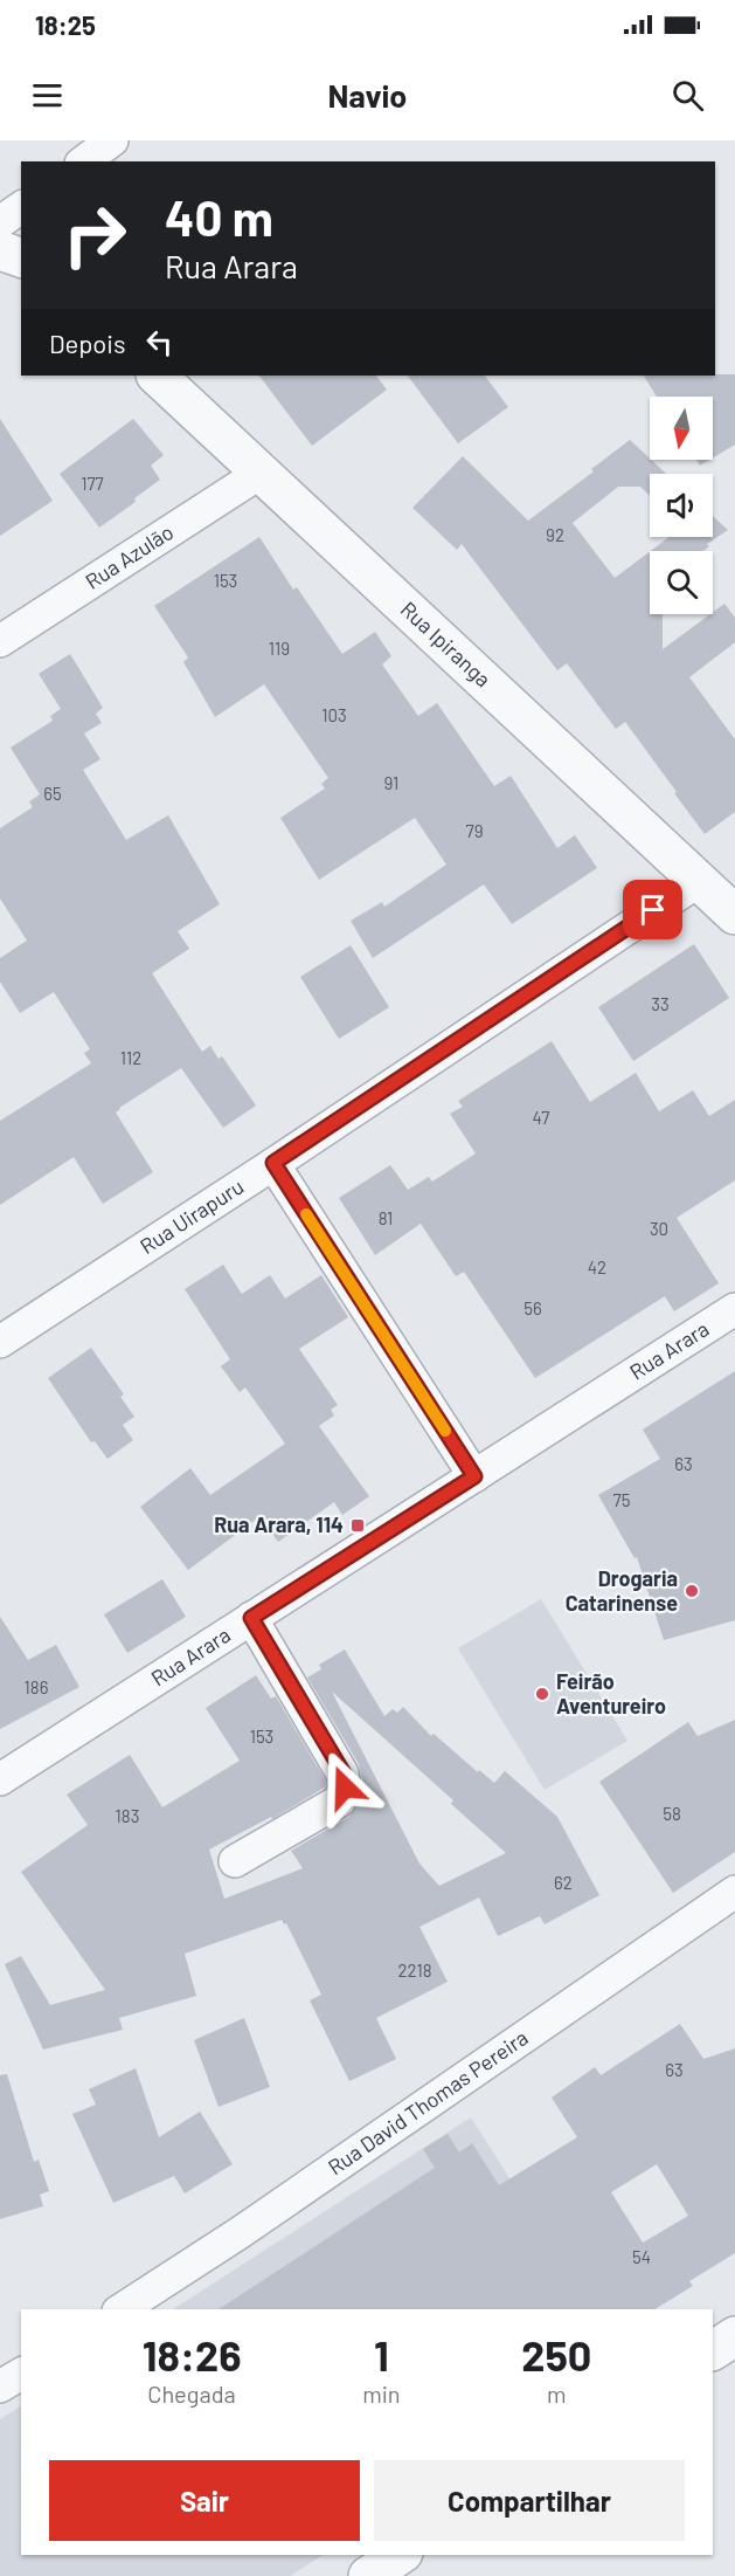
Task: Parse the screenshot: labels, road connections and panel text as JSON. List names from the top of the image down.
{
  "streets": {
    "street": [
      "Rua Azulão",
      "Rua Ipiranga",
      "Rua Uirapuru",
      "Rua Arara",
      "Rua David Thomas Pereira"
    ]
  },
  "crossings": [
    ["Rua Azulão", "Rua Ipiranga"],
    ["Rua Ipiranga", "Rua Uirapuru"]
  ],
  "places": {
    "transit": ["Rua Arara, 114"],
    "other": ["Drogaria Catarinense", "Feirão Aventureiro"]
  },
  "house_numbers": [
    "177",
    "92",
    "153",
    "119",
    "103",
    "91",
    "65",
    "79",
    "33",
    "112",
    "47",
    "81",
    "30",
    "42",
    "56",
    "63",
    "75",
    "186",
    "153",
    "58",
    "183",
    "62",
    "2218",
    "63",
    "54"
  ],
  "north": "bottom",
  "page": {
    "status": "18:25",
    "header": "Navio",
    "turn": ["40 m", "Rua Arara"],
    "then": "Depois",
    "eta": [
      "18:26",
      "Chegada",
      "1",
      "min",
      "250",
      "m"
    ],
    "buttons": ["Sair", "Compartilhar"]
  }
}
